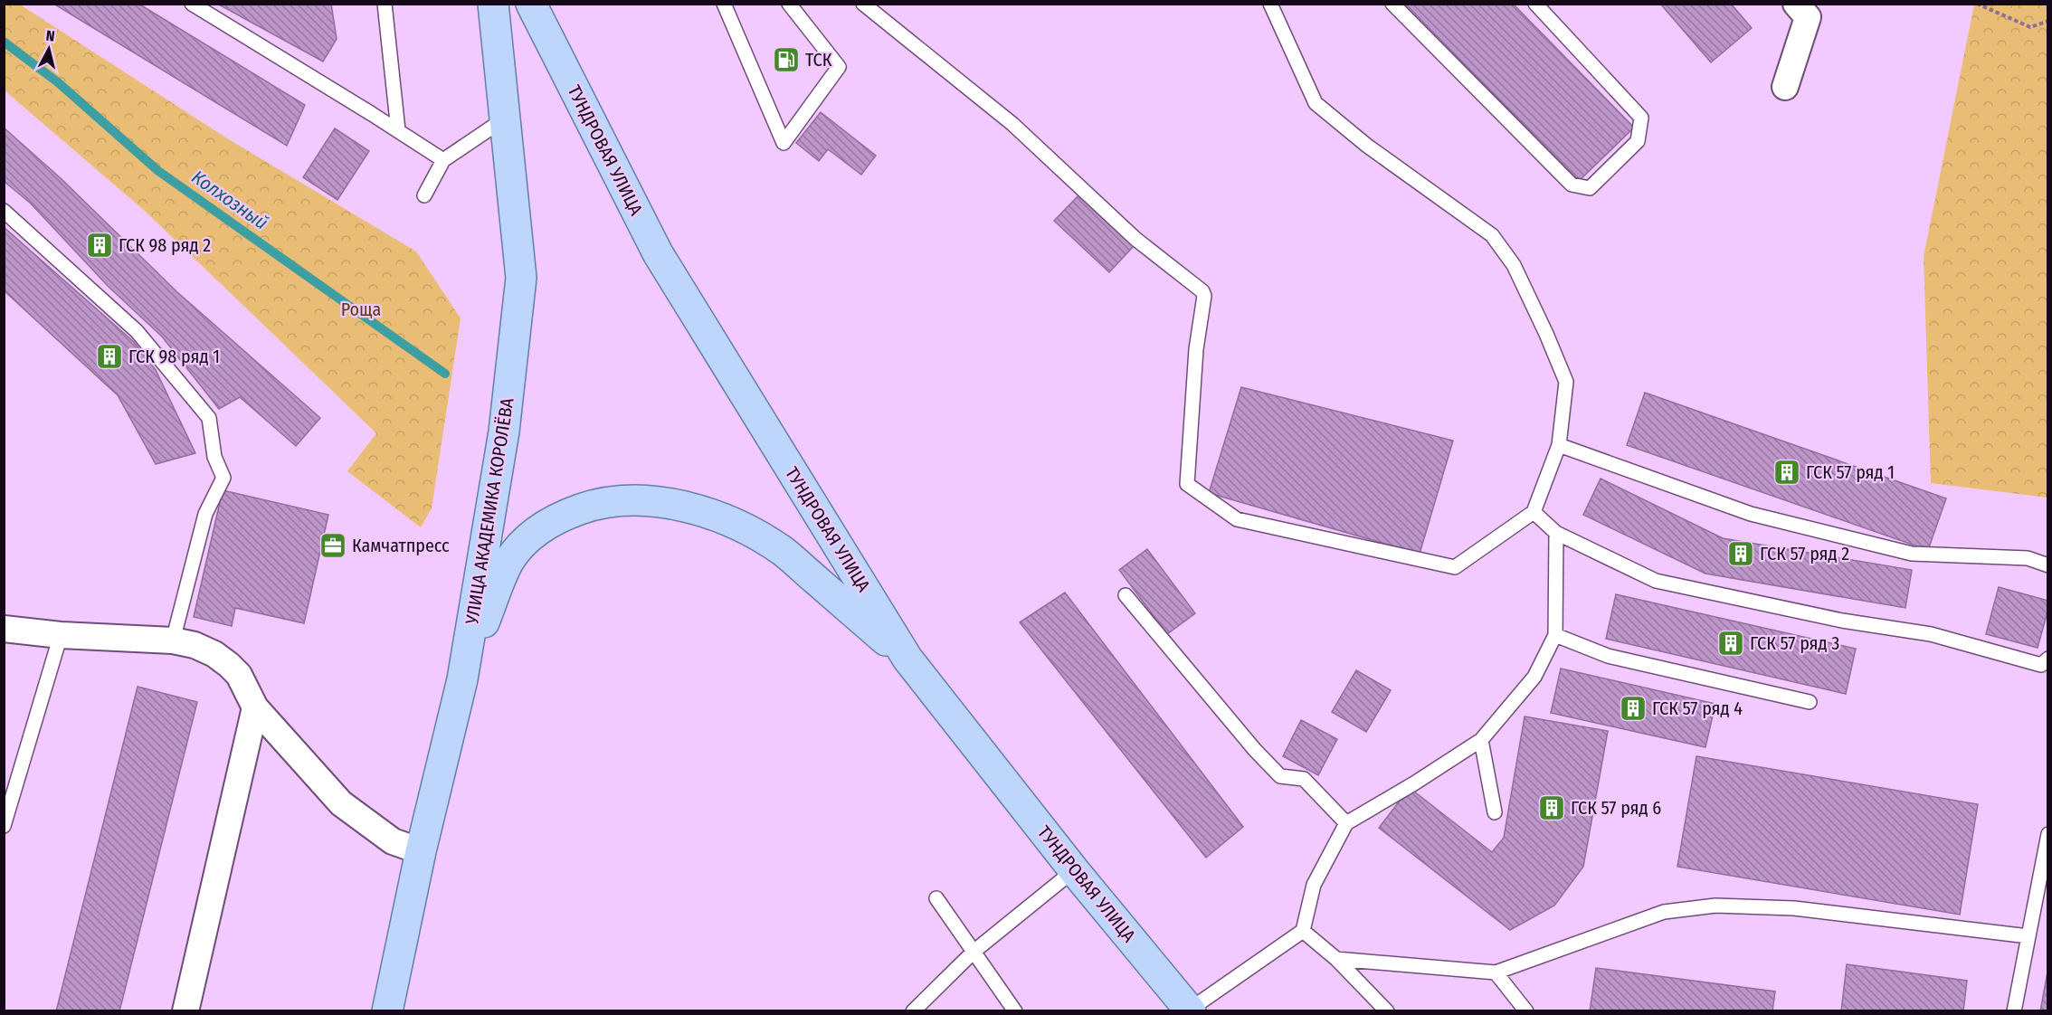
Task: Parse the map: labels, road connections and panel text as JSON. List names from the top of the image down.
{
  "streets": {
    "main road": ["ТУНДРОВАЯ УЛИЦА", "УЛИЦА АКАДЕМИКА КОРОЛЁВА"]
  },
  "water": ["Колхозный"],
  "parks": ["Роща"],
  "places": {
    "fuel station": ["ТСК"],
    "building": [
      "ГСК 98 ряд 2",
      "ГСК 98 ряд 1",
      "ГСК 57 ряд 1",
      "ГСК 57 ряд 2",
      "ГСК 57 ряд 3",
      "ГСК 57 ряд 4",
      "ГСК 57 ряд 6"
    ],
    "office": ["Камчатпресс"]
  },
  "north": "top"
}
